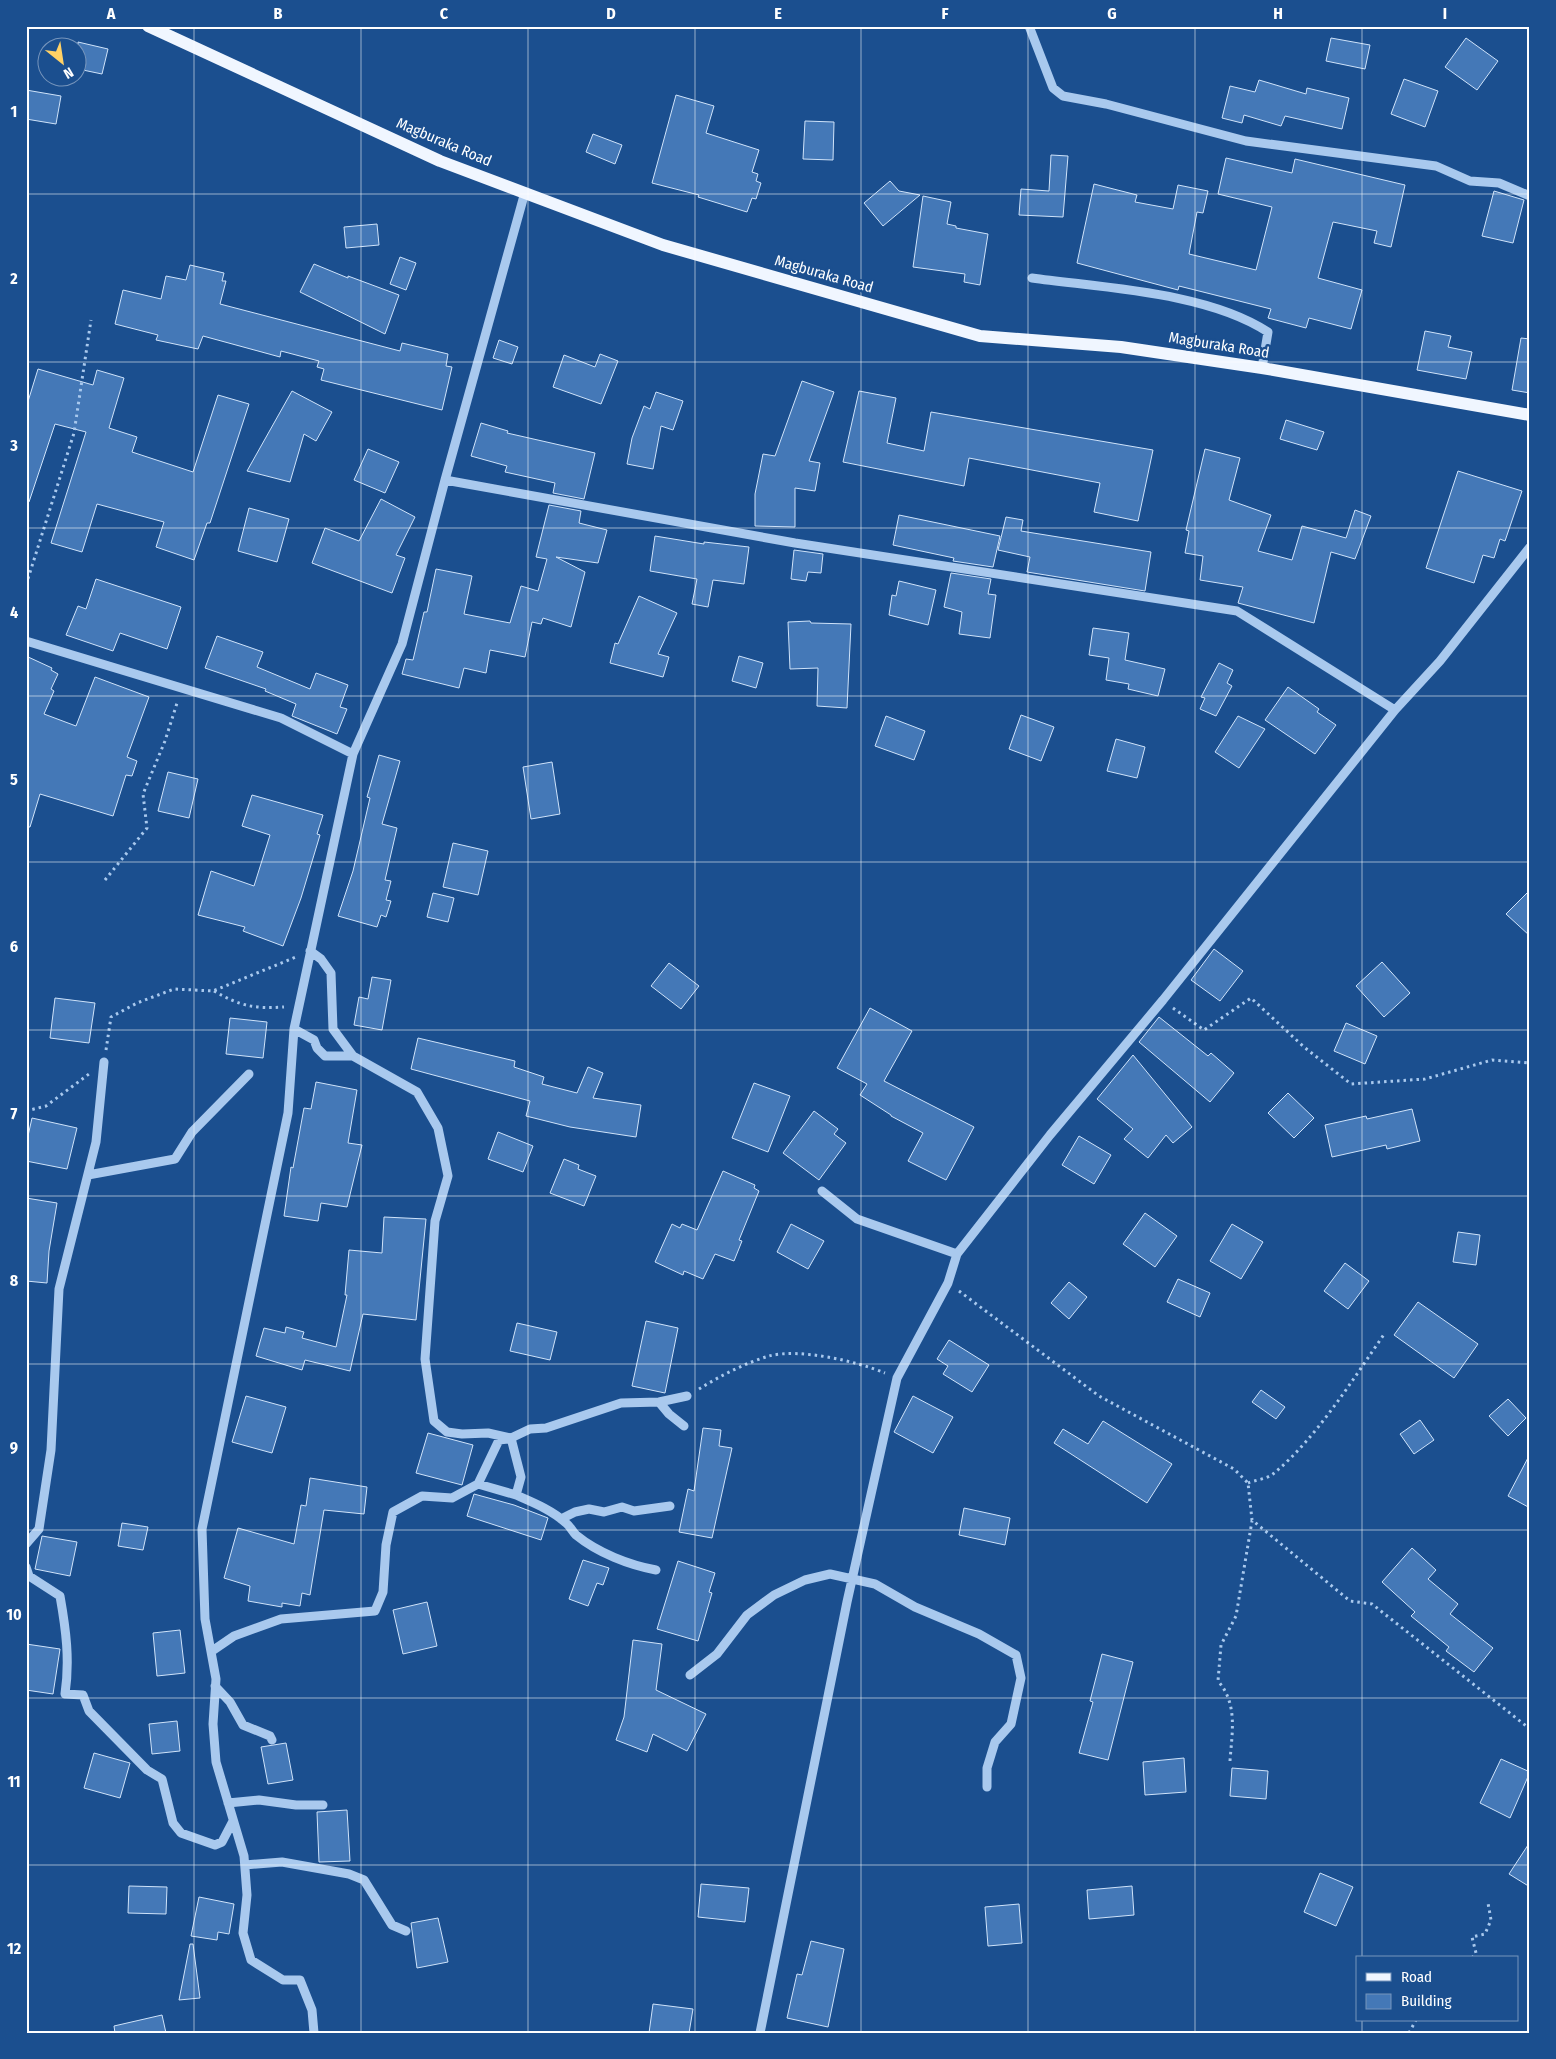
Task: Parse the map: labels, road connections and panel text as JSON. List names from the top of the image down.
{
  "streets": {
    "main road": ["Magburaka Road"]
  },
  "legend": ["Road", "Building"],
  "north": "bottom right",
  "grid": {
    "columns": [
      "A",
      "B",
      "C",
      "D",
      "E",
      "F",
      "G",
      "H",
      "I"
    ],
    "rows": [
      "1",
      "2",
      "3",
      "4",
      "5",
      "6",
      "7",
      "8",
      "9",
      "10",
      "11",
      "12"
    ]
  }
}
